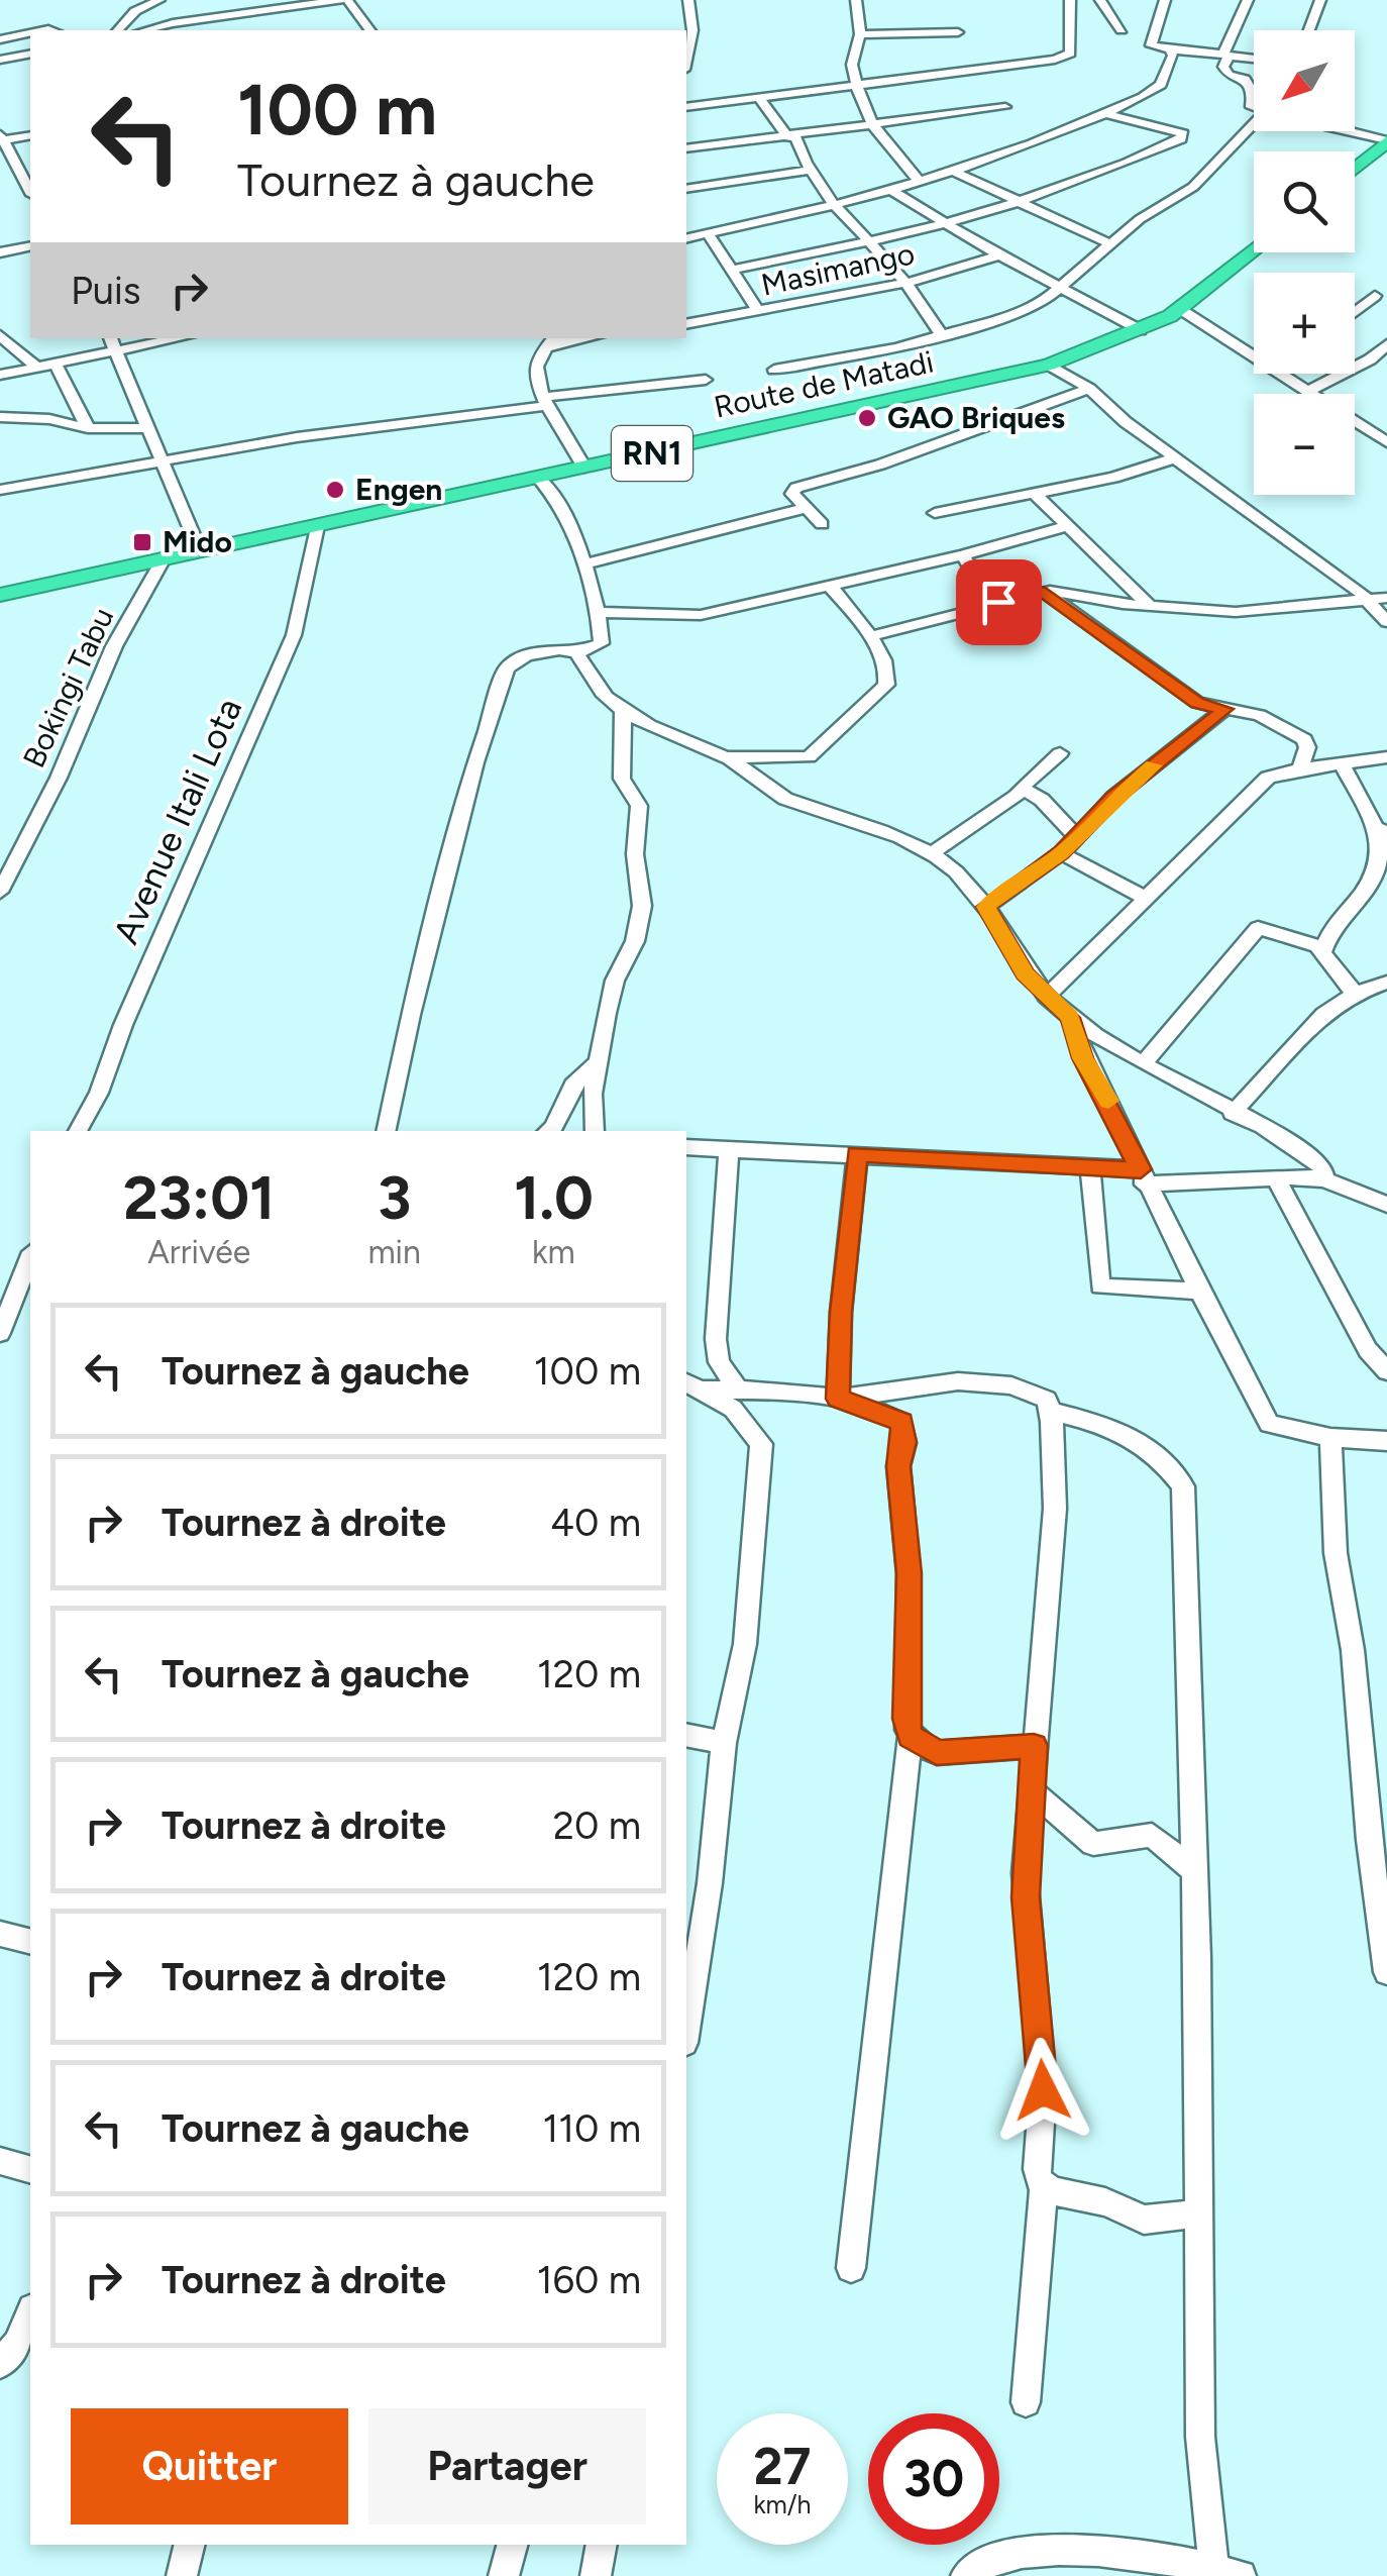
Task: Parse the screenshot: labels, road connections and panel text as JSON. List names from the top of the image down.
{
  "streets": {
    "highway": ["Route de Matadi", "RN1"],
    "street": ["Masimango", "Bokingi Tabu", "Avenue Itali Lota"]
  },
  "crossings": [
    ["Route de Matadi", "Bokingi Tabu"],
    ["Route de Matadi", "Avenue Itali Lota"]
  ],
  "places": {
    "other": ["GAO Briques", "Engen"],
    "transit": ["Mido"]
  },
  "north": "bottom left",
  "page": {
    "map_buttons": ["+", "−"],
    "turn": ["100 m", "Tournez à gauche"],
    "then": "Puis",
    "eta": [
      "23:01",
      "Arrivée",
      "3",
      "min",
      "1.0",
      "km"
    ],
    "list": [
      {
        "name": "Tournez à gauche",
        "value": "100 m"
      },
      {
        "name": "Tournez à droite",
        "value": "40 m"
      },
      {
        "name": "Tournez à gauche",
        "value": "120 m"
      },
      {
        "name": "Tournez à droite",
        "value": "20 m"
      },
      {
        "name": "Tournez à droite",
        "value": "120 m"
      },
      {
        "name": "Tournez à gauche",
        "value": "110 m"
      },
      {
        "name": "Tournez à droite",
        "value": "160 m"
      }
    ],
    "buttons": ["Quitter", "Partager"],
    "speed": "27 km/h",
    "limit": "30"
  }
}
